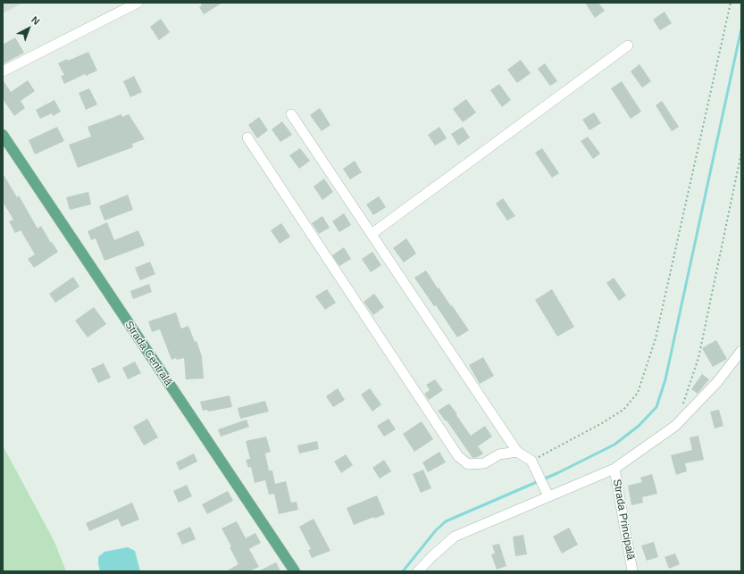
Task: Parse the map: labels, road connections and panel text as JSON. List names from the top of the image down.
{
  "streets": {
    "main road": ["Strada Centrală"],
    "street": ["Strada Principală"]
  },
  "north": "top right"
}
